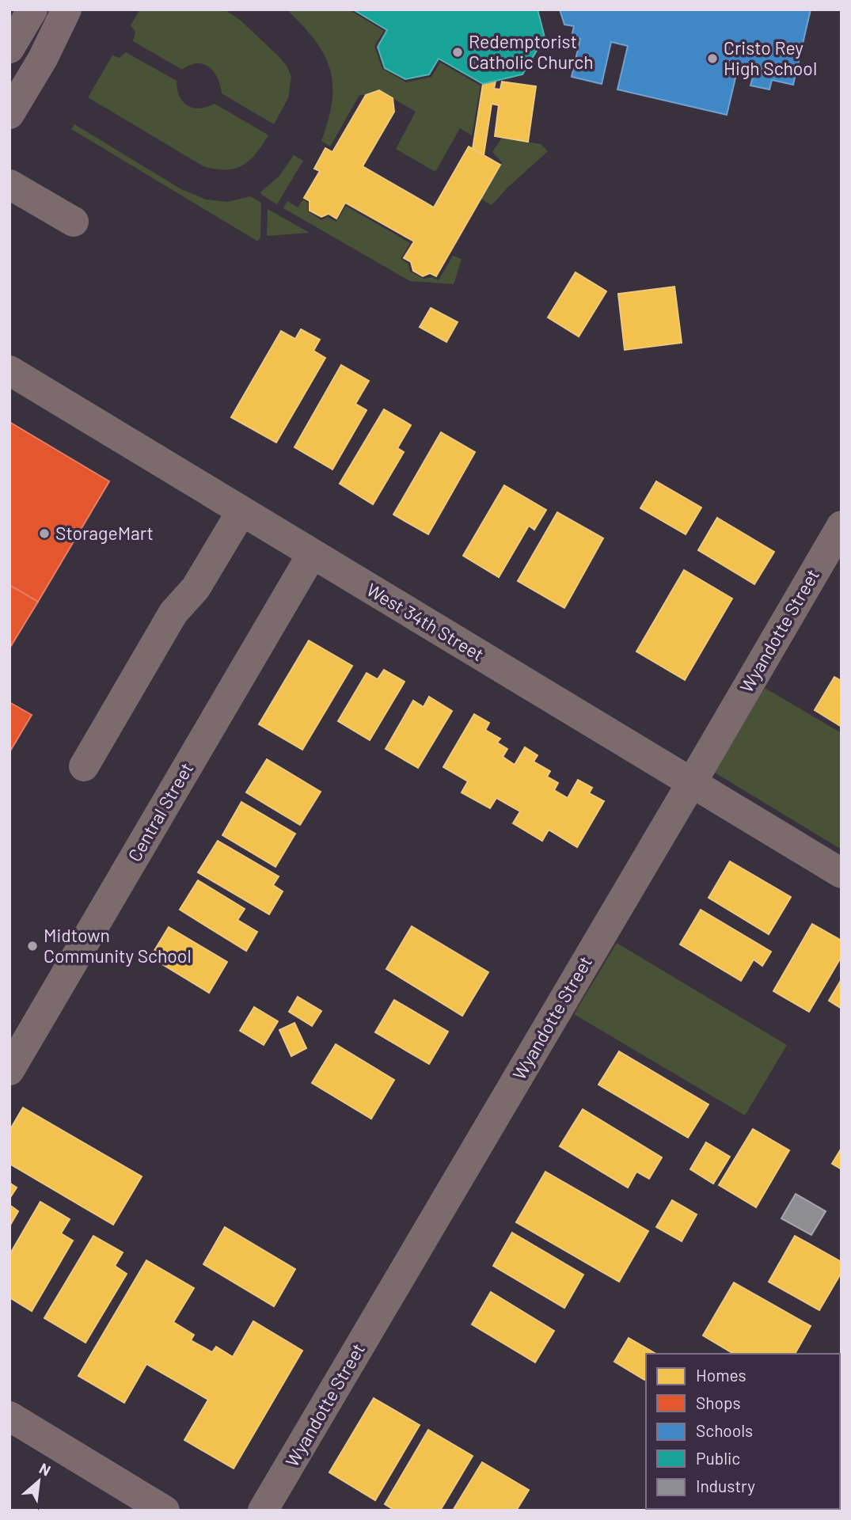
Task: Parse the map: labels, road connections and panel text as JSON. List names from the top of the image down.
{
  "streets": {
    "street": ["West 34th Street", "Wyandotte Street", "Central Street"]
  },
  "crossings": [
    ["West 34th Street", "Wyandotte Street"],
    ["West 34th Street", "Central Street"]
  ],
  "places": [
    "Redemptorist Catholic Church",
    "Cristo Rey High School",
    "StorageMart",
    "Midtown Community School"
  ],
  "legend": [
    "Homes",
    "Shops",
    "Schools",
    "Public",
    "Industry"
  ],
  "north": "top right"
}
